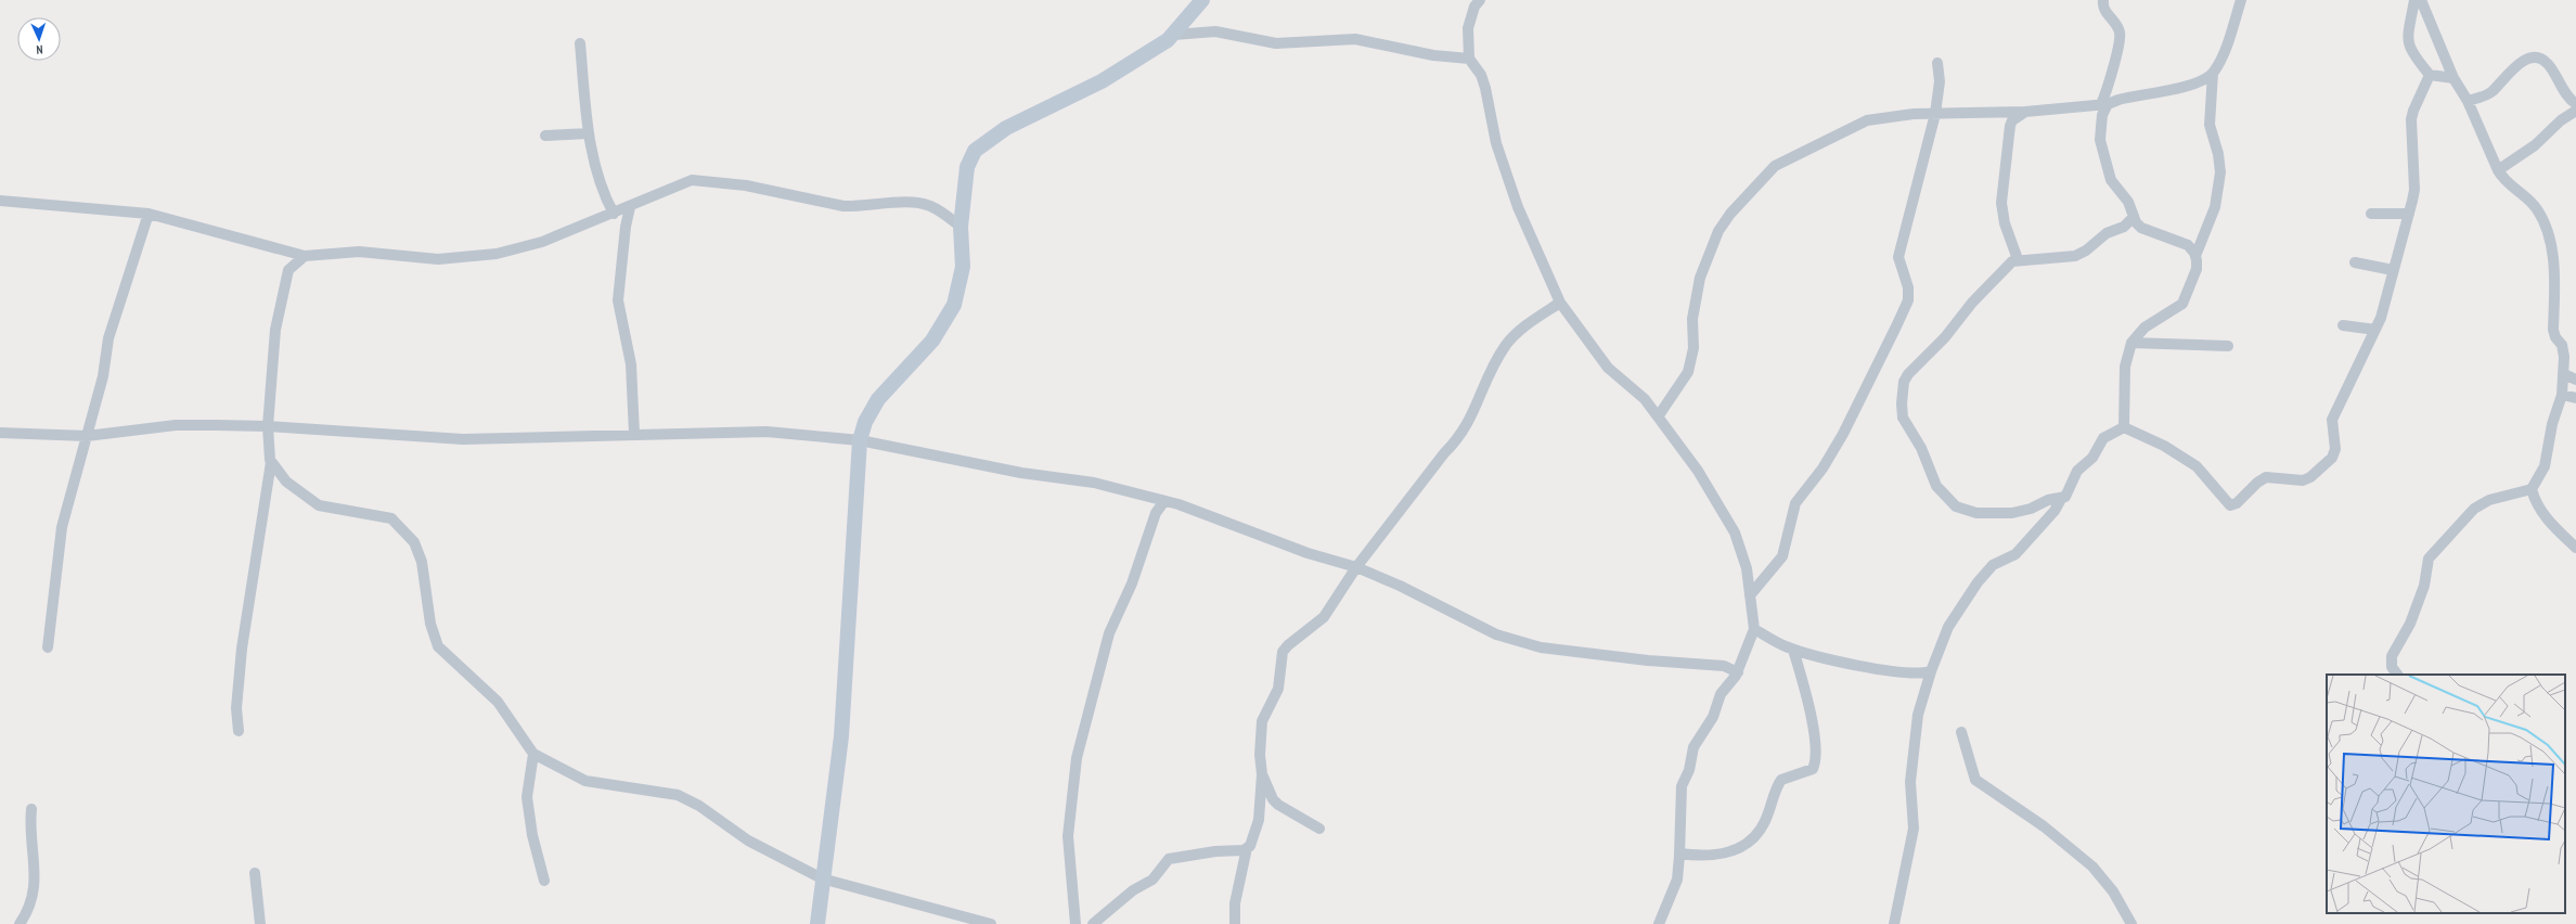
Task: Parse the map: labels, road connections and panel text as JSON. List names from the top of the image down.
{
  "north": "bottom"
}
